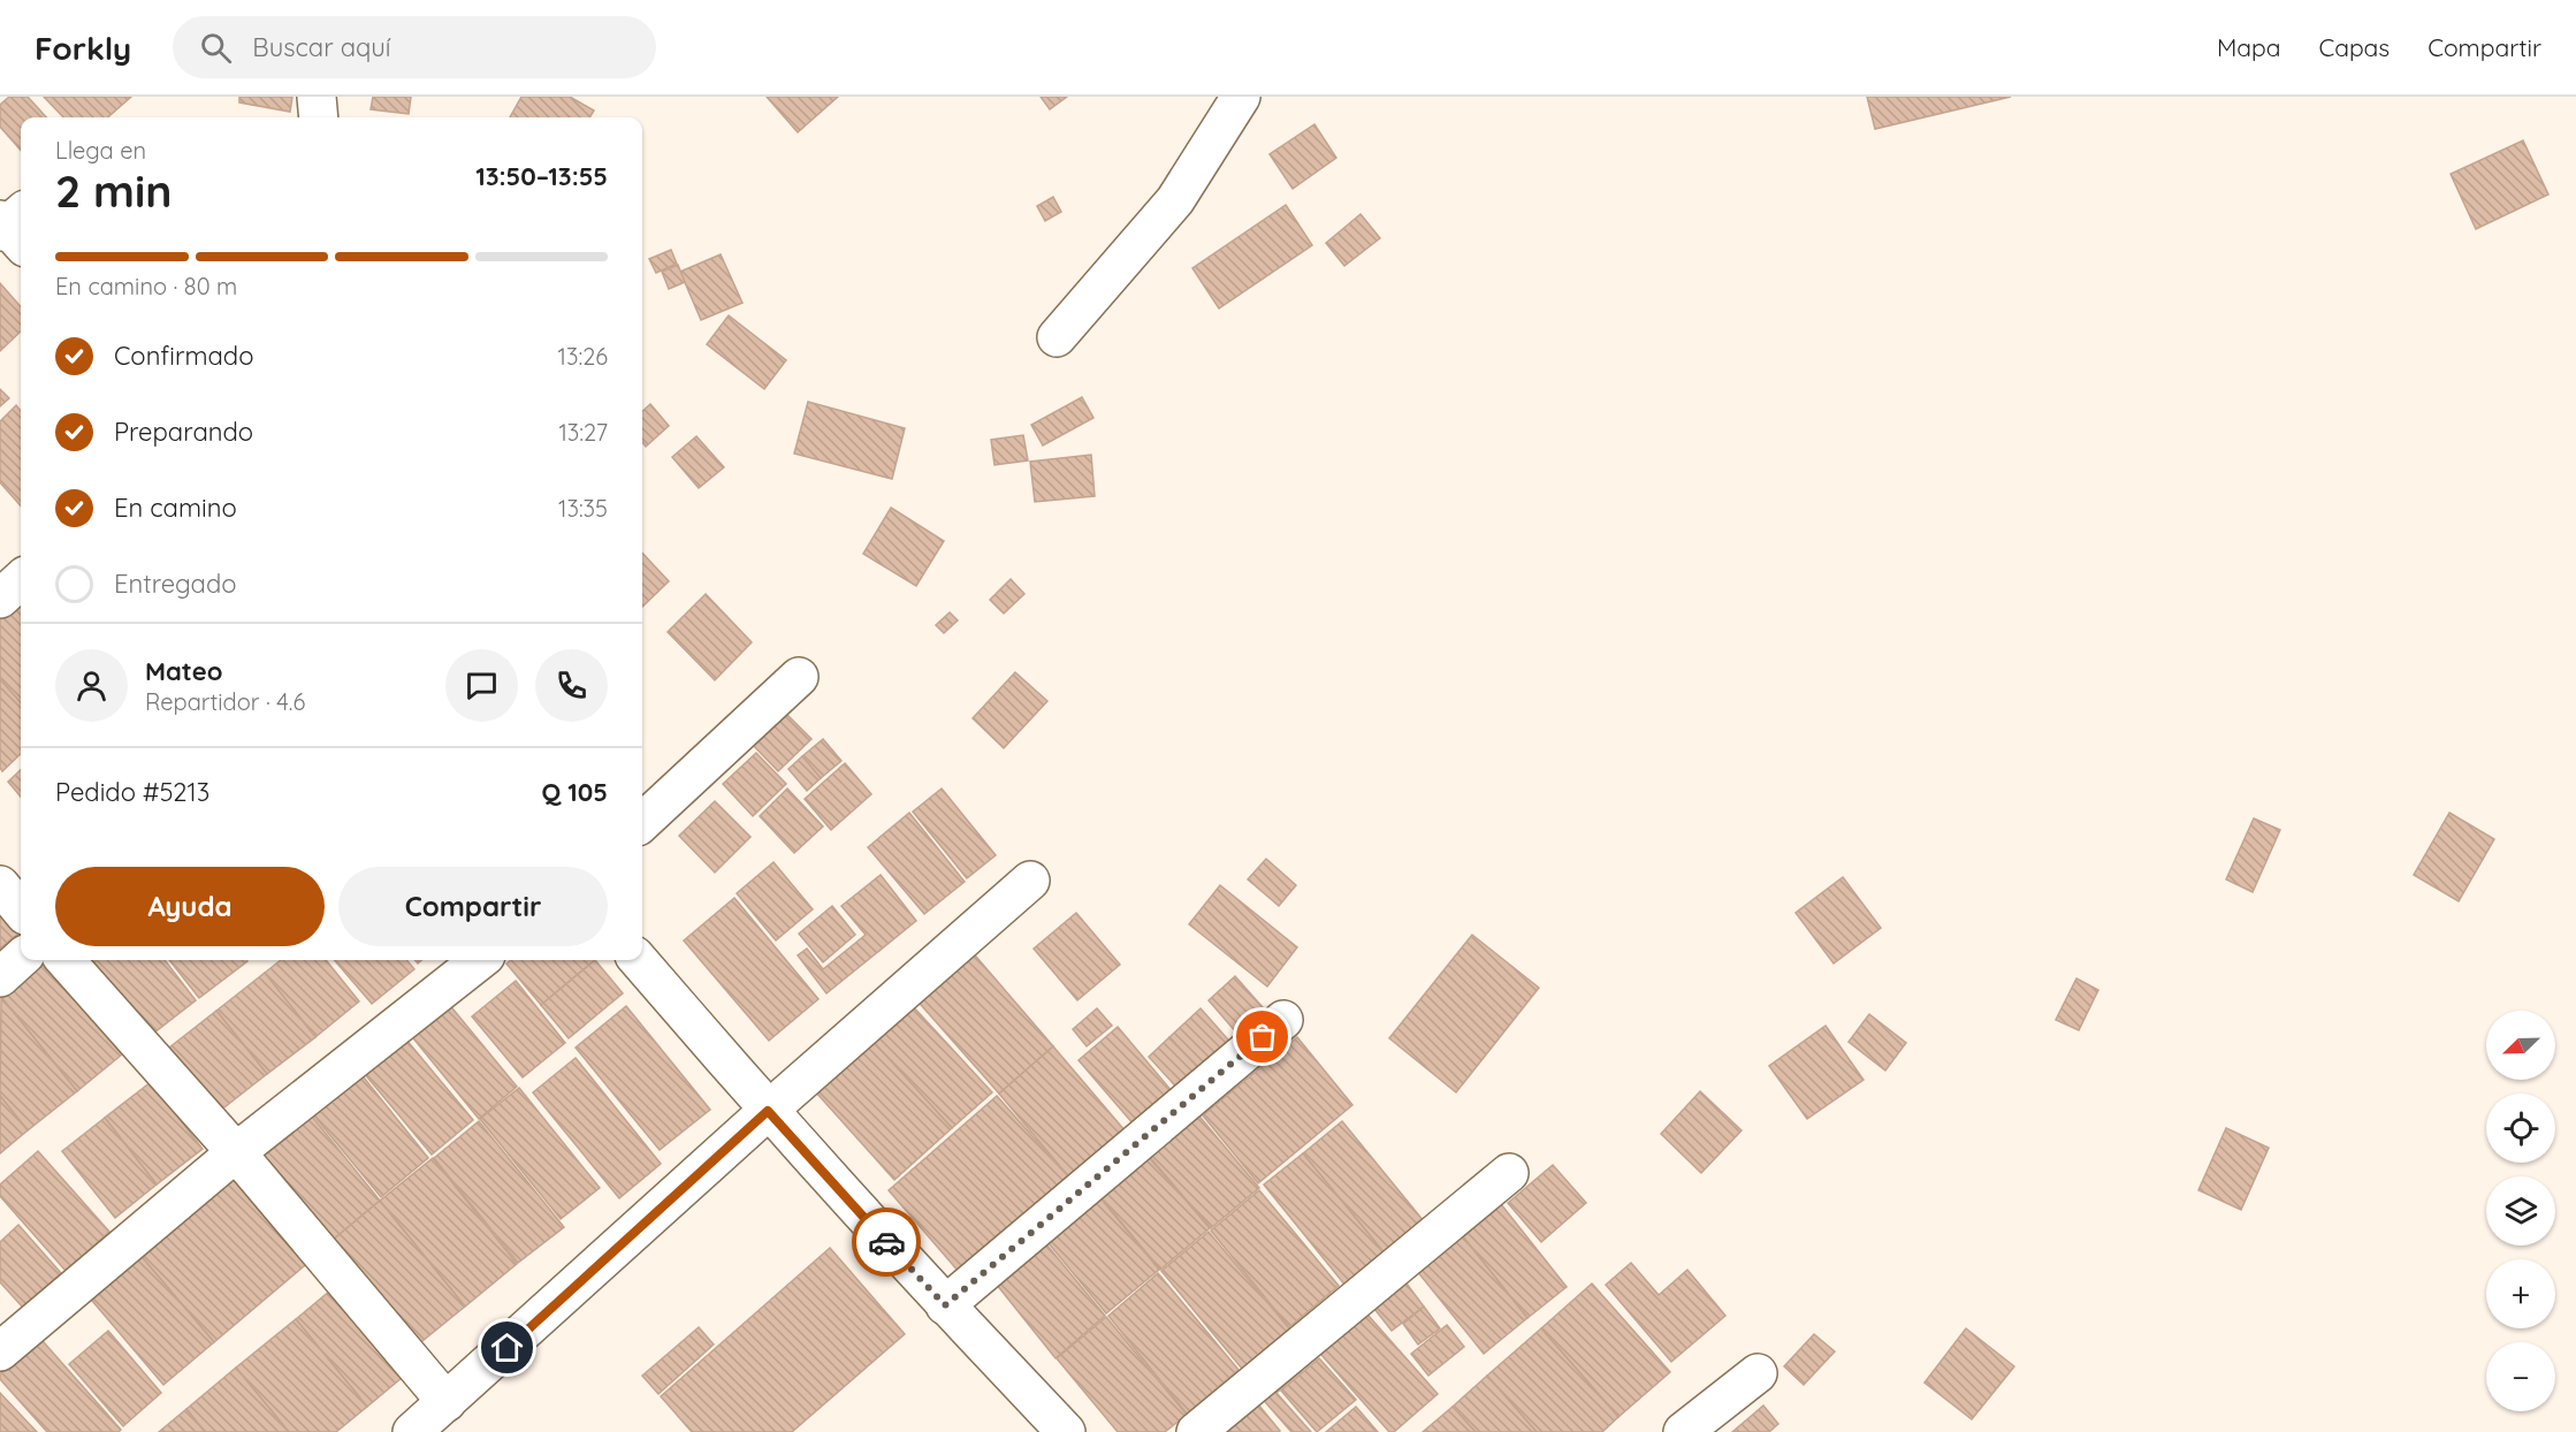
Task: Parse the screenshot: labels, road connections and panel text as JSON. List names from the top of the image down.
{
  "north": "bottom left",
  "page": {
    "header": "Forkly",
    "search": "Buscar aquí",
    "nav": ["Mapa", "Capas", "Compartir"],
    "heading": ["2 min", "Llega en", "13:50–13:55"],
    "panel": [
      "Mateo",
      "Repartidor · 4.6",
      "Pedido #5213",
      "Q 105"
    ],
    "bar": "En camino · 80 m",
    "list": [
      ["Confirmado", "13:26"],
      ["Preparando", "13:27"],
      ["En camino", "13:35"],
      "Entregado"
    ],
    "buttons": ["Ayuda", "Compartir"],
    "map_buttons": ["+", "−"]
  }
}
